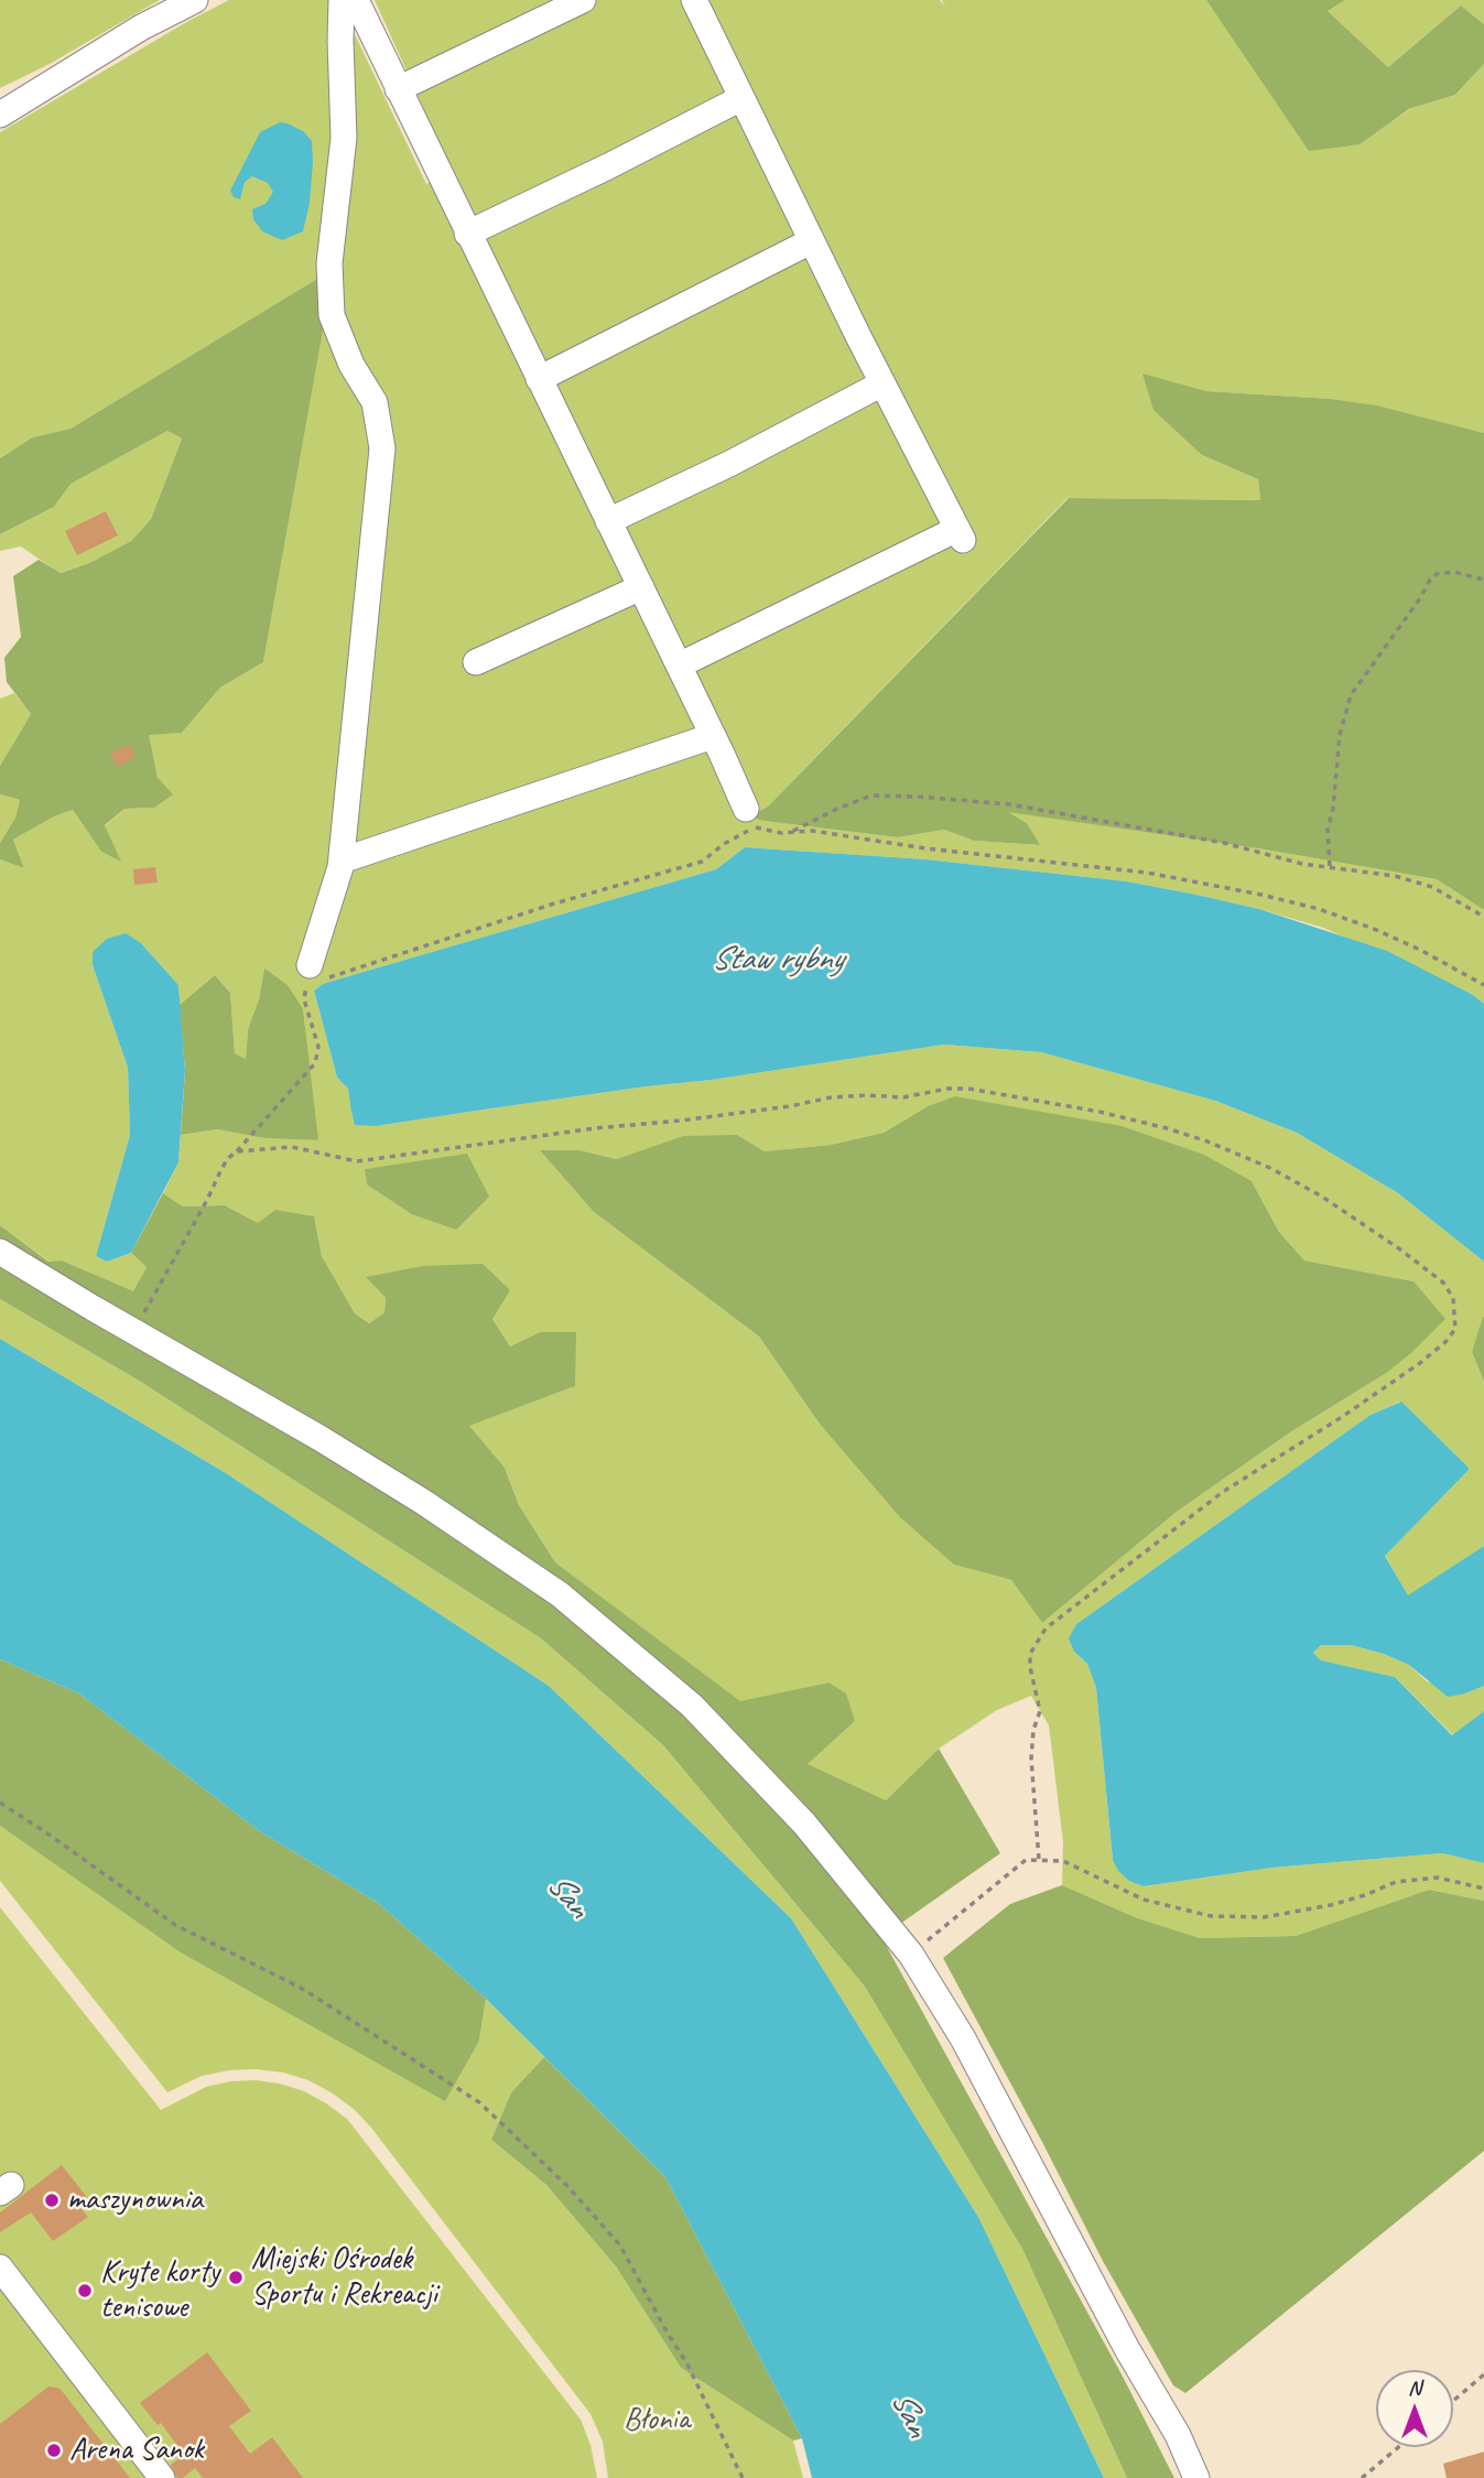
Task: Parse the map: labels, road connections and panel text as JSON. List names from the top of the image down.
{
  "water": ["Staw rybny", "San"],
  "parks": ["Błonia"],
  "places": [
    "maszynownia",
    "Miejski Ośrodek Sportu i Rekreacji",
    "Kryte korty tenisowe",
    "Arena Sanok"
  ],
  "north": "top"
}
